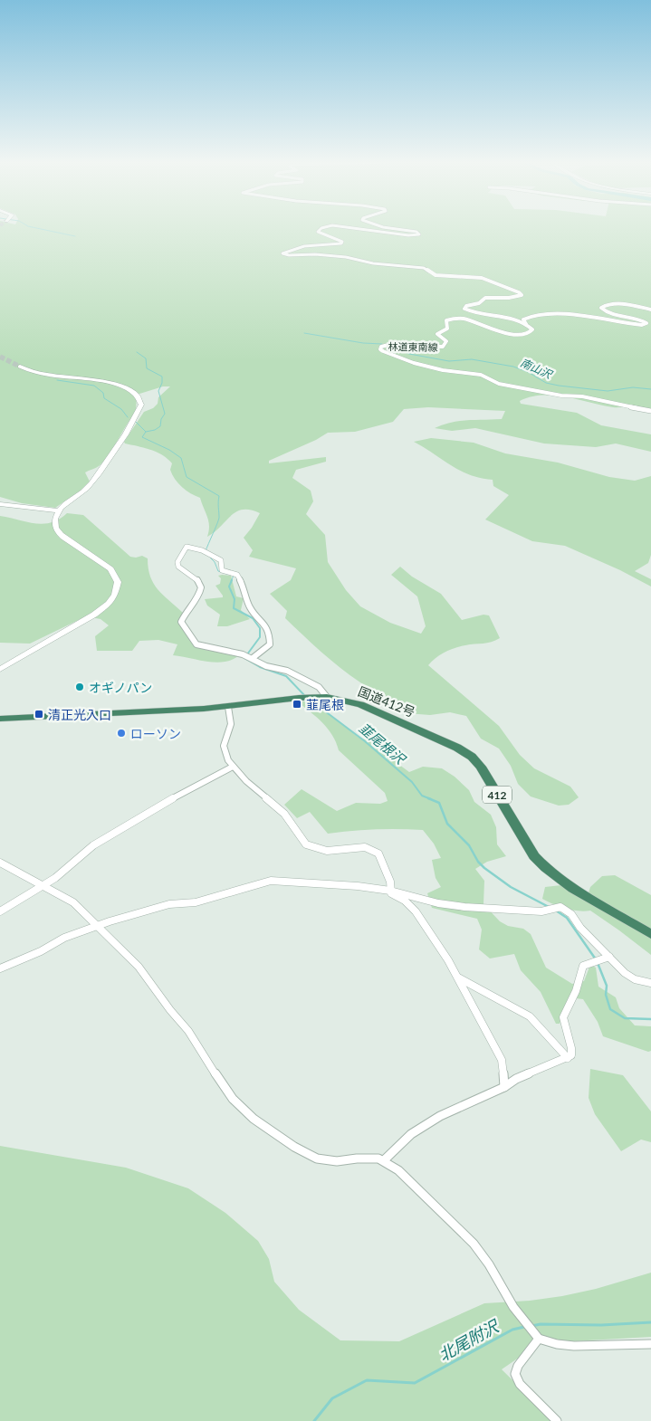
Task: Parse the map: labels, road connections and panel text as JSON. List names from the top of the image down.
{
  "streets": {
    "highway": ["国道412号", "412"],
    "street": ["林道東南線"]
  },
  "water": ["南山沢", "韮尾根沢", "北尾附沢"],
  "places": {
    "other": ["オギノパン", "ローソン"],
    "transit": ["韮尾根", "清正光入口"]
  }
}
